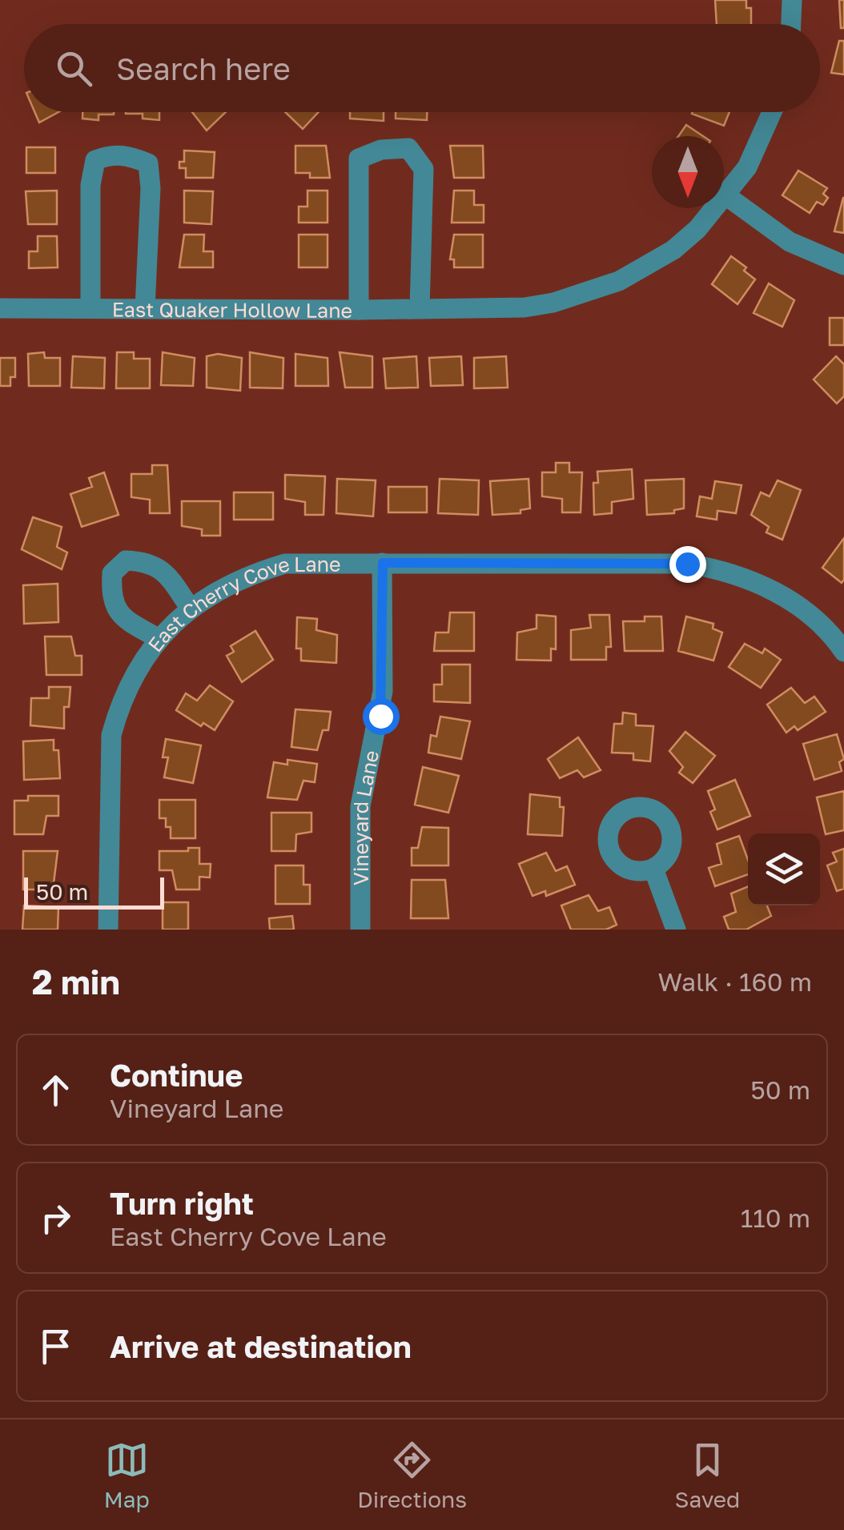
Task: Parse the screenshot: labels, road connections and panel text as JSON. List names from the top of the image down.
{
  "streets": {
    "street": ["East Quaker Hollow Lane", "East Cherry Cove Lane", "Vineyard Lane"]
  },
  "crossings": [
    ["East Cherry Cove Lane", "Vineyard Lane"]
  ],
  "scale_bar": "50 m",
  "north": "bottom",
  "page": {
    "search": "Search here",
    "scale": "50 m",
    "heading": ["2 min", "Walk · 160 m"],
    "list": [
      ["Continue", "Vineyard Lane", "50 m"],
      ["Turn right", "East Cherry Cove Lane", "110 m"],
      "Arrive at destination"
    ],
    "nav": ["Map", "Directions", "Saved"]
  }
}
